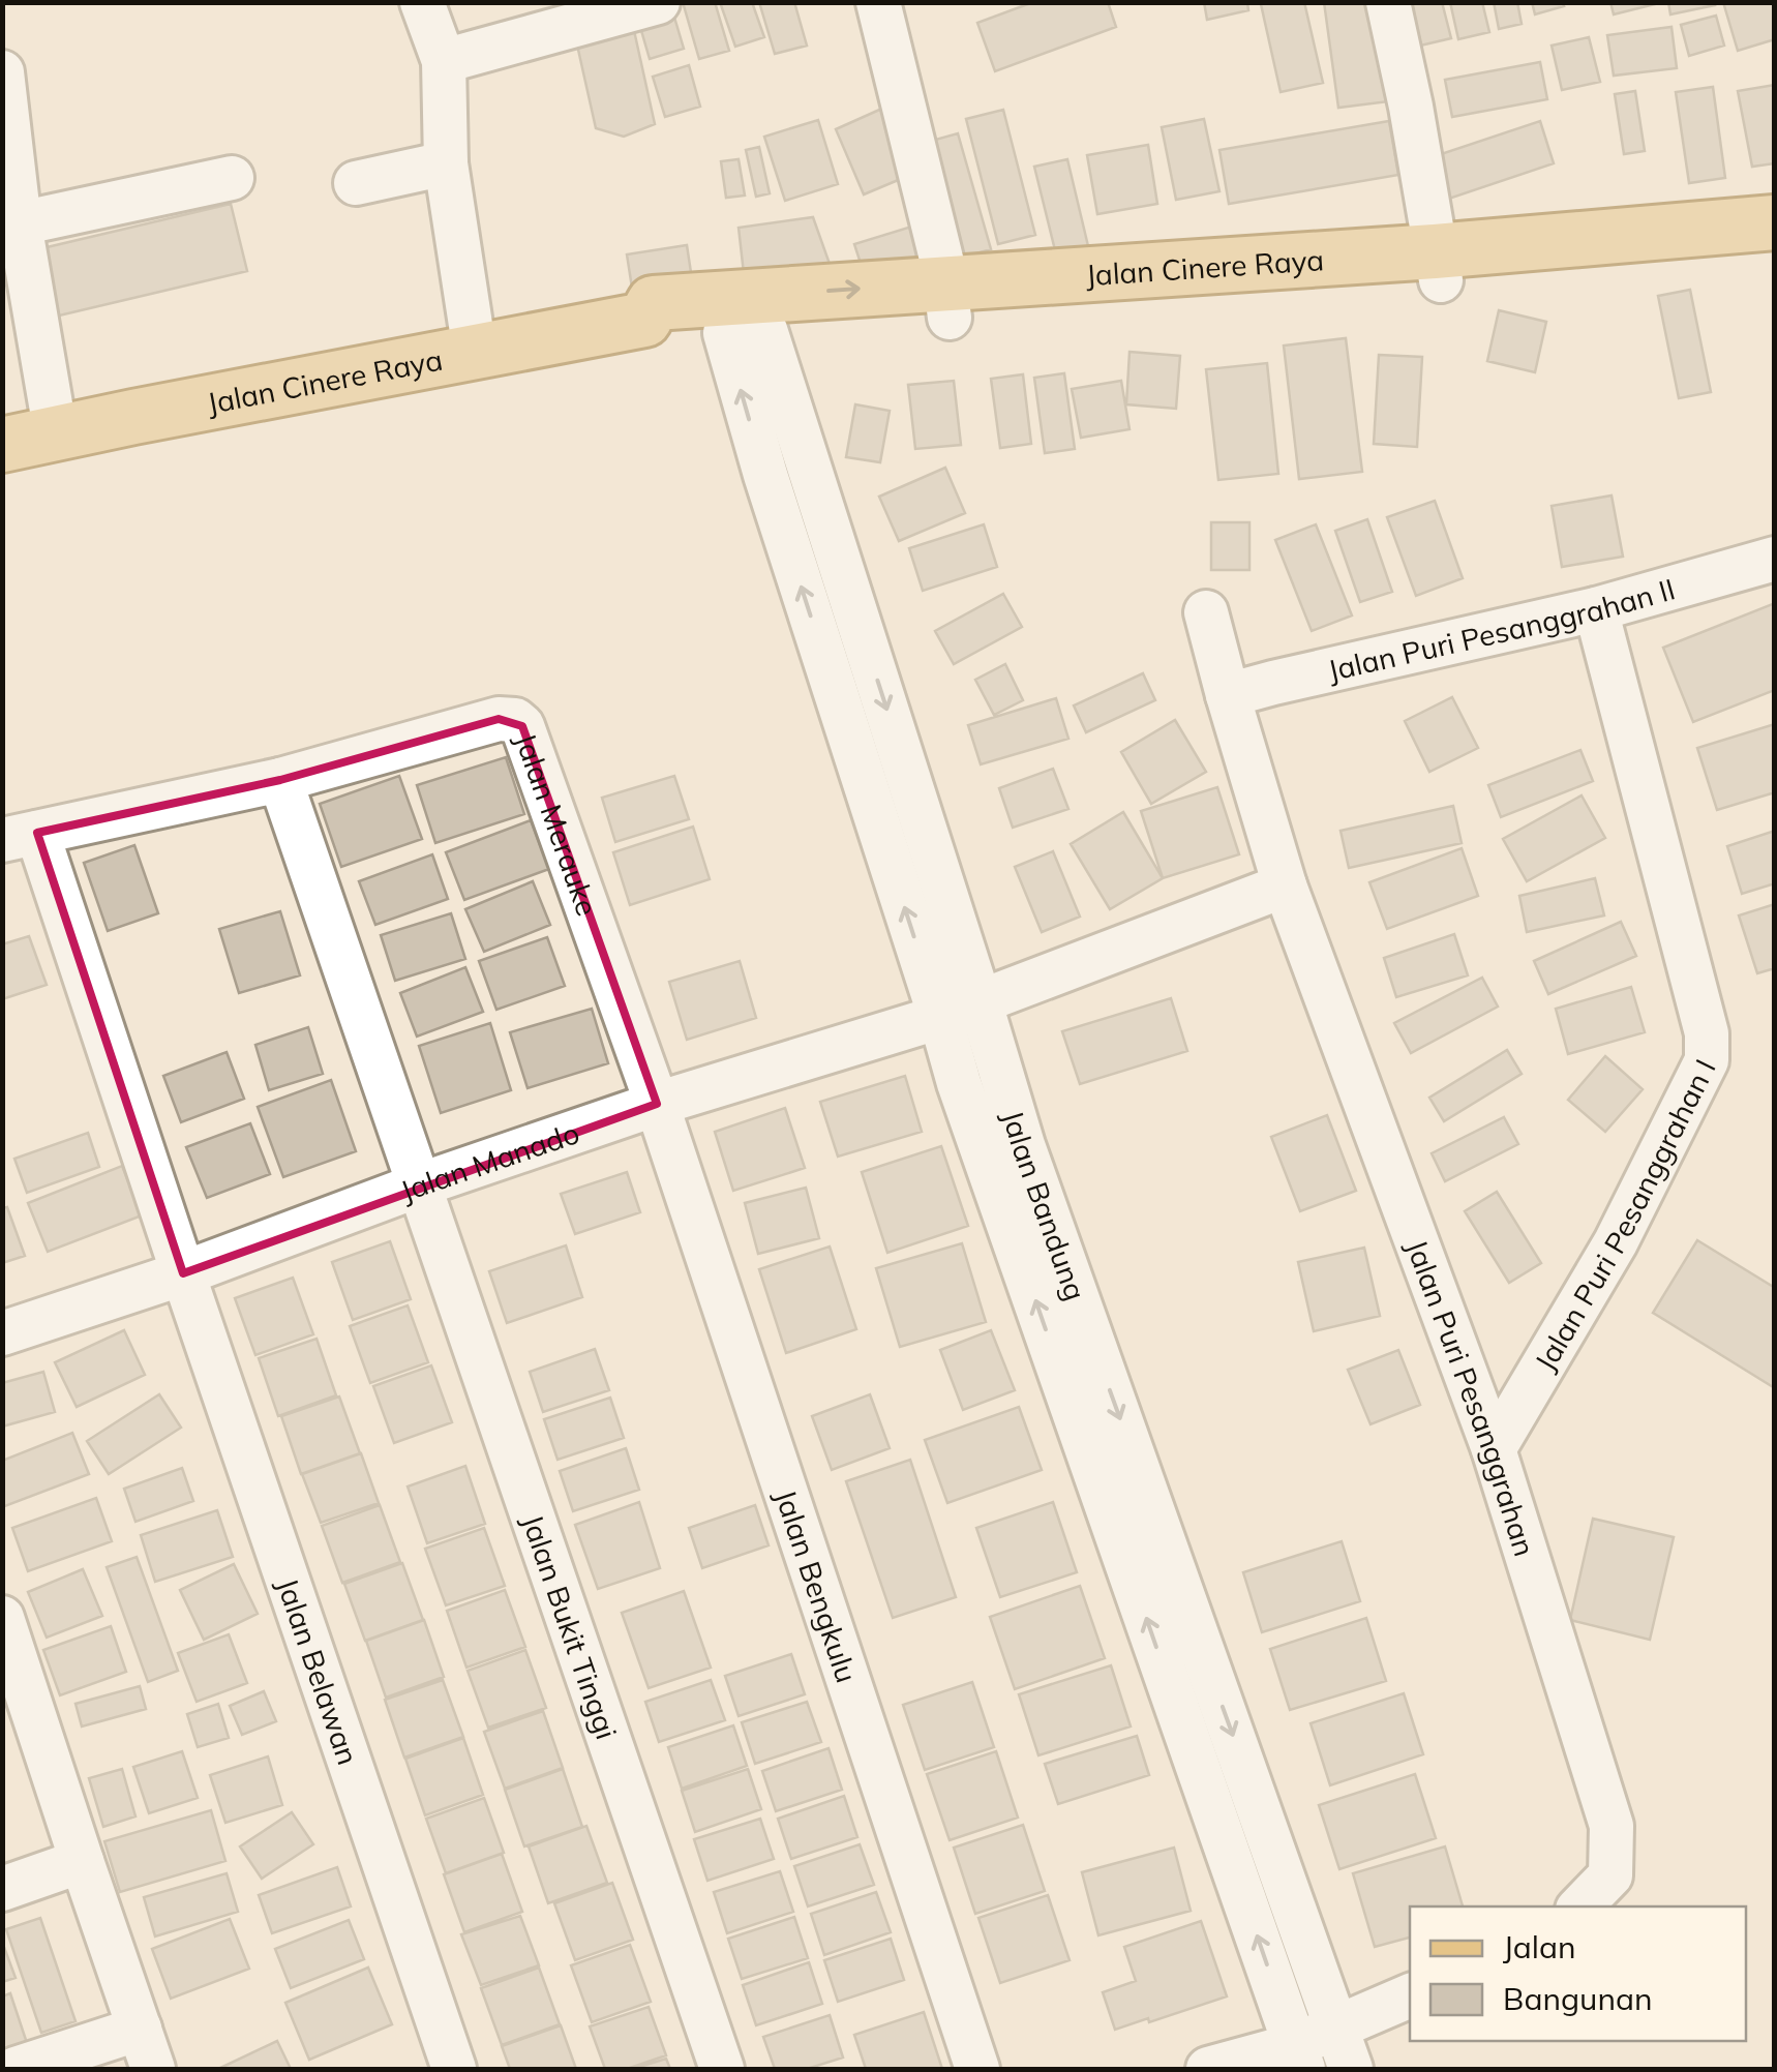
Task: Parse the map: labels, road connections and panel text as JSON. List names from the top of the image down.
{
  "streets": {
    "main road": ["Jalan Cinere Raya"],
    "street": [
      "Jalan Puri Pesanggrahan II",
      "Jalan Merauke",
      "Jalan Manado",
      "Jalan Bandung",
      "Jalan Puri Pesanggrahan I",
      "Jalan Puri Pesanggrahan",
      "Jalan Bengkulu",
      "Jalan Bukit Tinggi",
      "Jalan Belawan"
    ]
  },
  "crossings": [
    ["Jalan Cinere Raya", "Jalan Bandung"],
    ["Jalan Puri Pesanggrahan II", "Jalan Puri Pesanggrahan I"],
    ["Jalan Puri Pesanggrahan II", "Jalan Puri Pesanggrahan"],
    ["Jalan Merauke", "Jalan Manado"],
    ["Jalan Merauke", "Jalan Bengkulu"],
    ["Jalan Merauke", "Jalan Bukit Tinggi"],
    ["Jalan Manado", "Jalan Bandung"],
    ["Jalan Manado", "Jalan Bengkulu"],
    ["Jalan Manado", "Jalan Bukit Tinggi"],
    ["Jalan Manado", "Jalan Belawan"],
    ["Jalan Puri Pesanggrahan I", "Jalan Puri Pesanggrahan"]
  ],
  "legend": ["Jalan", "Bangunan"]
}
